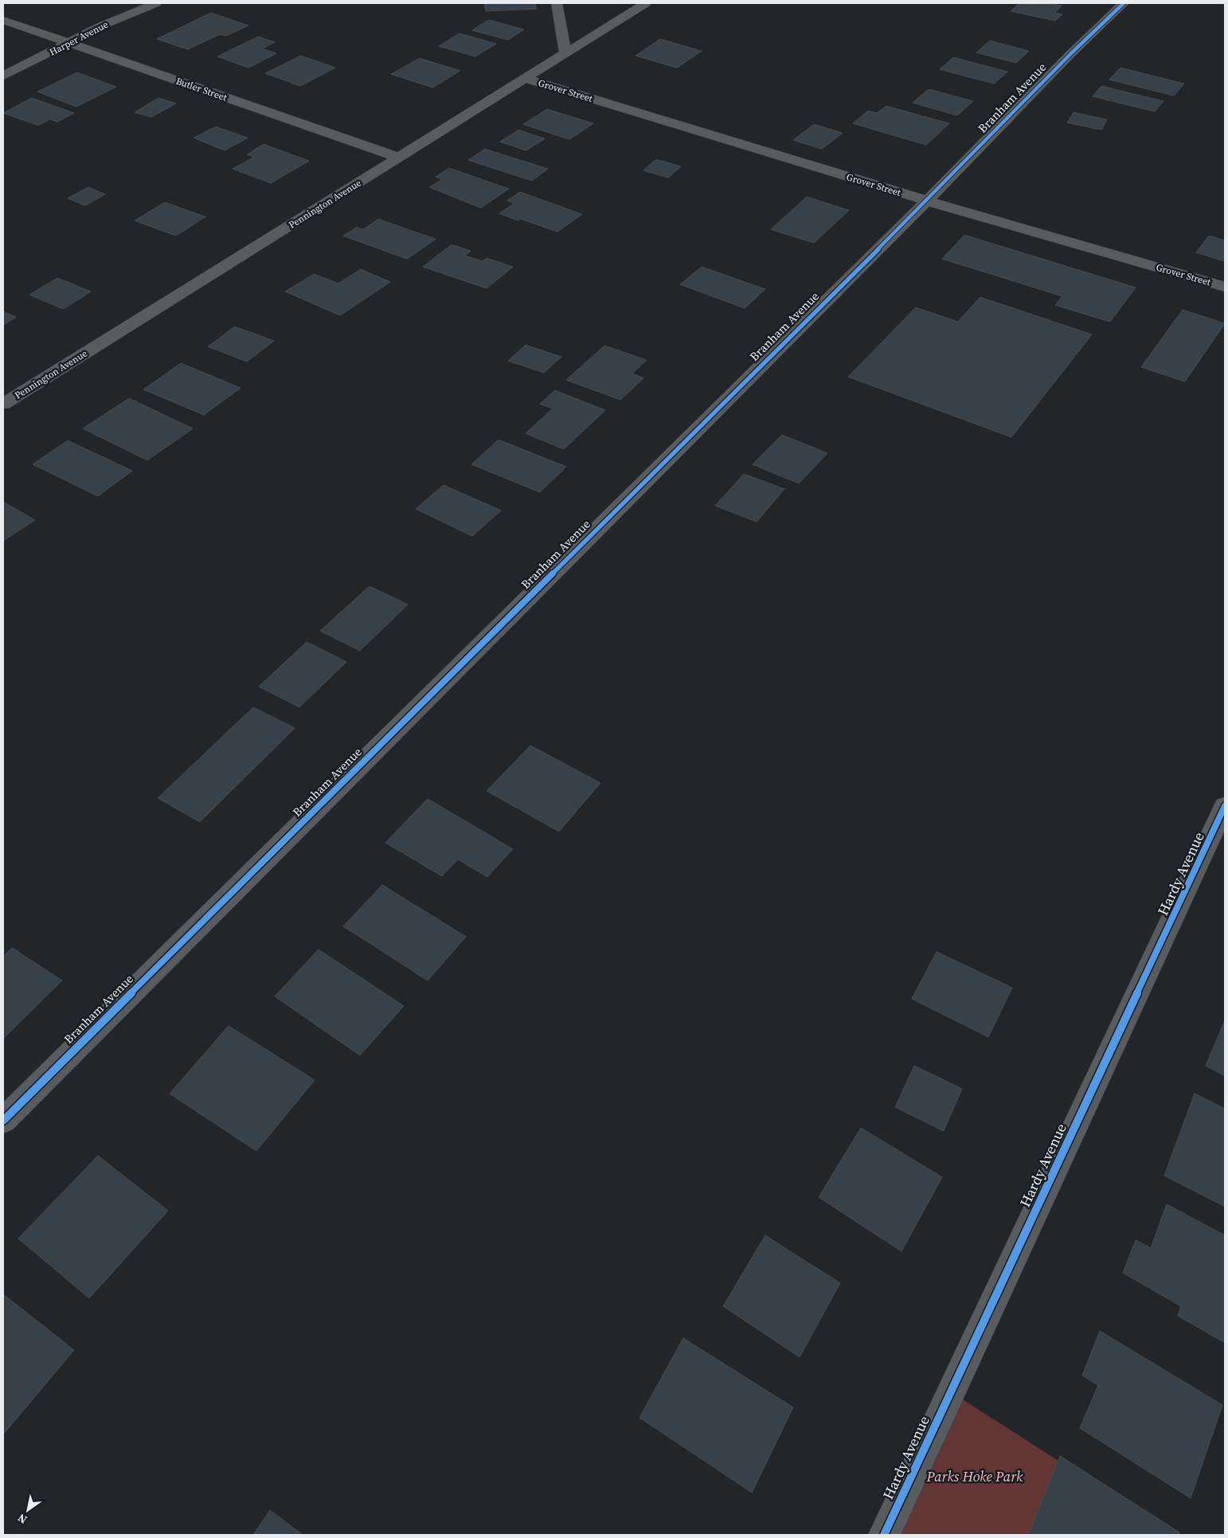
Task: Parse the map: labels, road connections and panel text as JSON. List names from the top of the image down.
{
  "streets": {
    "street": [
      "Harper Avenue",
      "Butler Street",
      "Grover Street",
      "Branham Avenue",
      "Pennington Avenue",
      "Hardy Avenue"
    ]
  },
  "crossings": [
    ["Harper Avenue", "Butler Street"],
    ["Butler Street", "Pennington Avenue"],
    ["Grover Street", "Branham Avenue"],
    ["Grover Street", "Pennington Avenue"]
  ],
  "parks": ["Parks Hoke Park"],
  "north": "bottom left"
}
